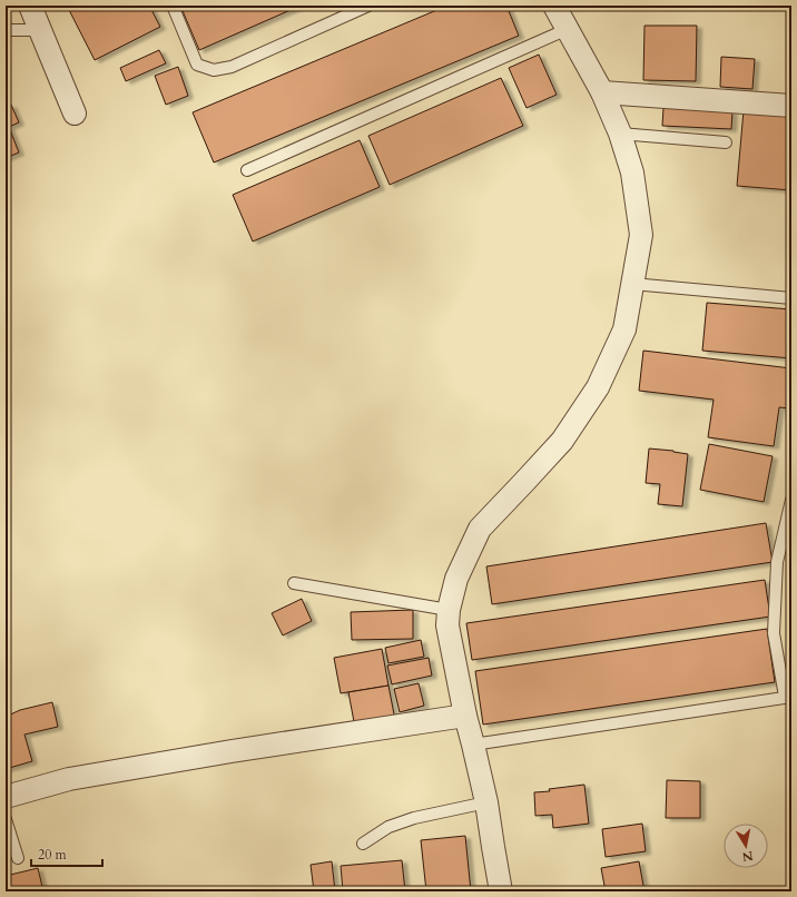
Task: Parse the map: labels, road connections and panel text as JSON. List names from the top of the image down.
{
  "scale_bar": "20 m",
  "north": "bottom"
}
